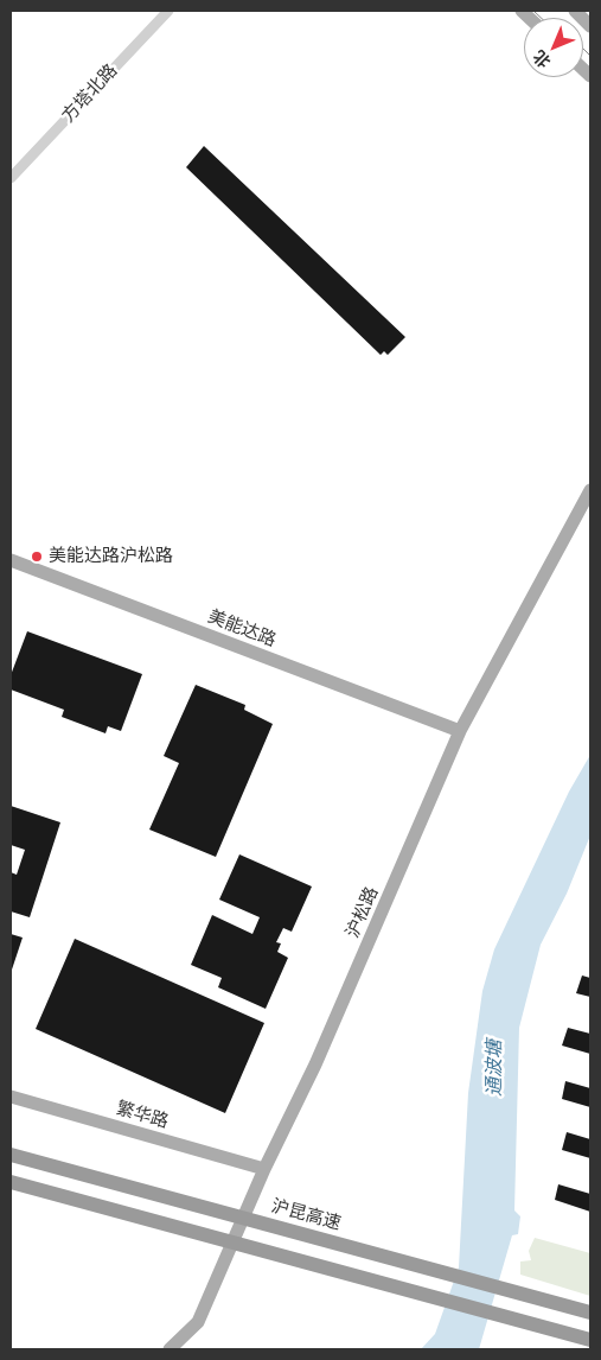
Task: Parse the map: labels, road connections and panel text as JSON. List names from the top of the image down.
{
  "streets": {
    "highway": ["沪昆高速"],
    "main road": ["美能达路", "沪松路", "繁华路"],
    "street": ["方塔北路"]
  },
  "crossings": [
    ["美能达路", "沪松路"],
    ["沪松路", "繁华路"]
  ],
  "water": ["通波塘"],
  "places": ["美能达路沪松路"],
  "north": "bottom left"
}
